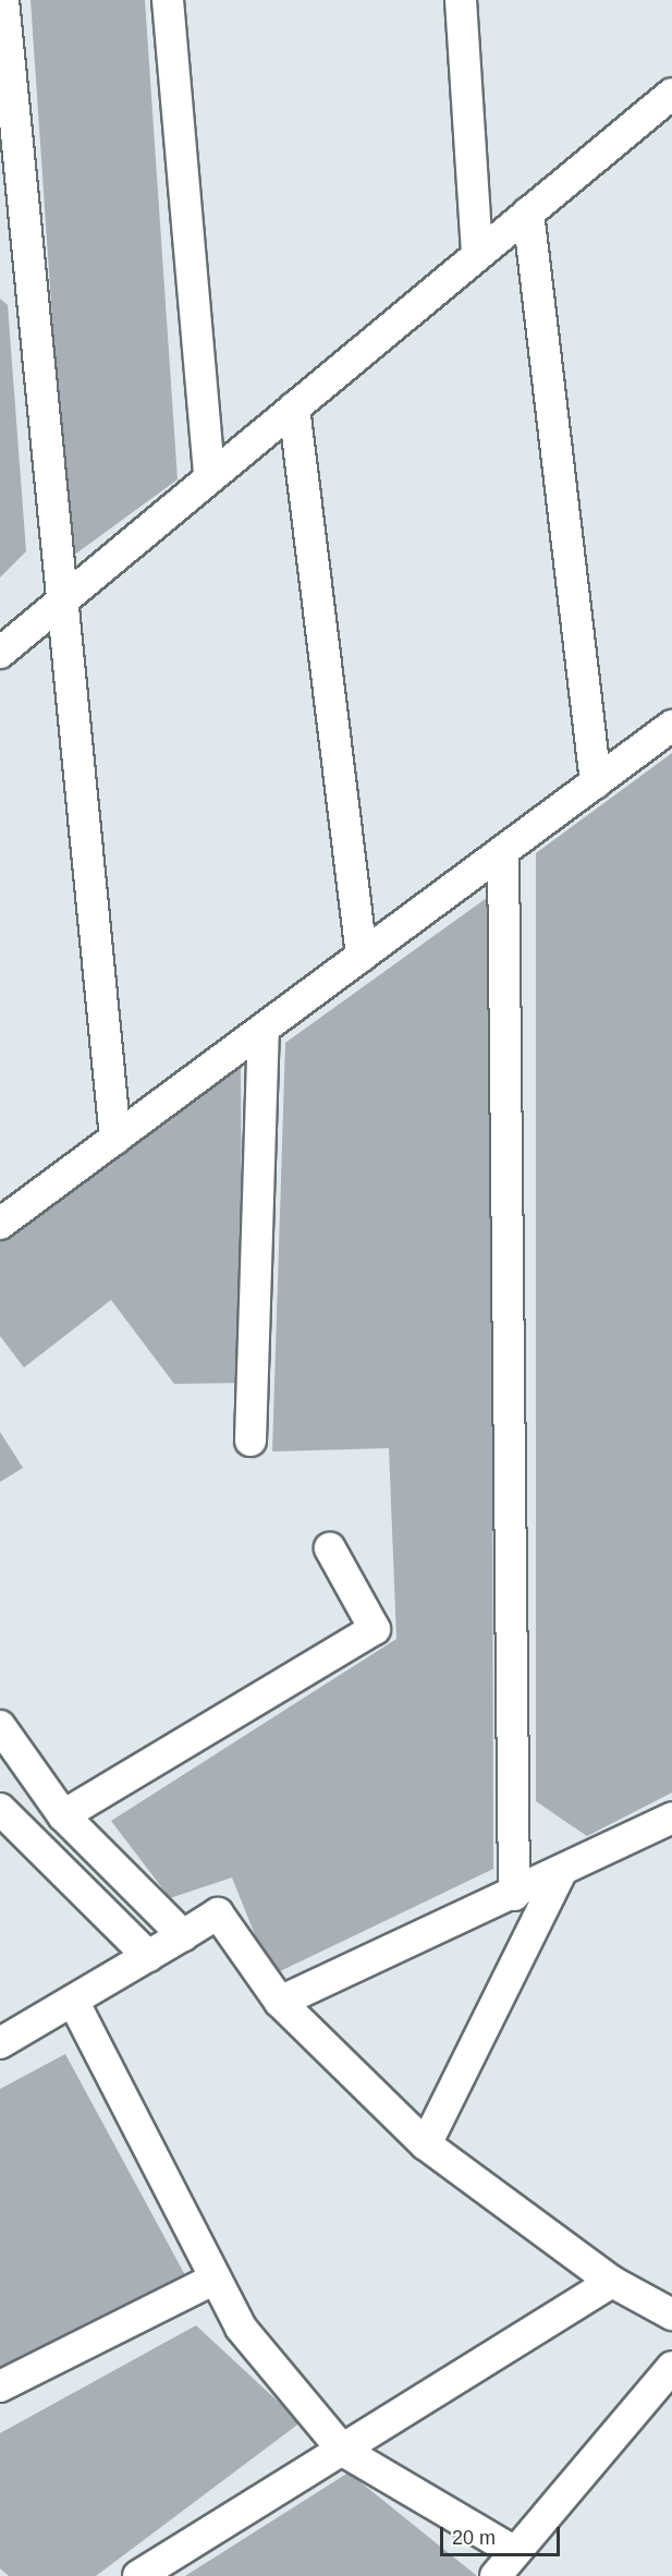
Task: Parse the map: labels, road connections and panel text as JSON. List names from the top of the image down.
{
  "scale_bar": "20 m"
}
